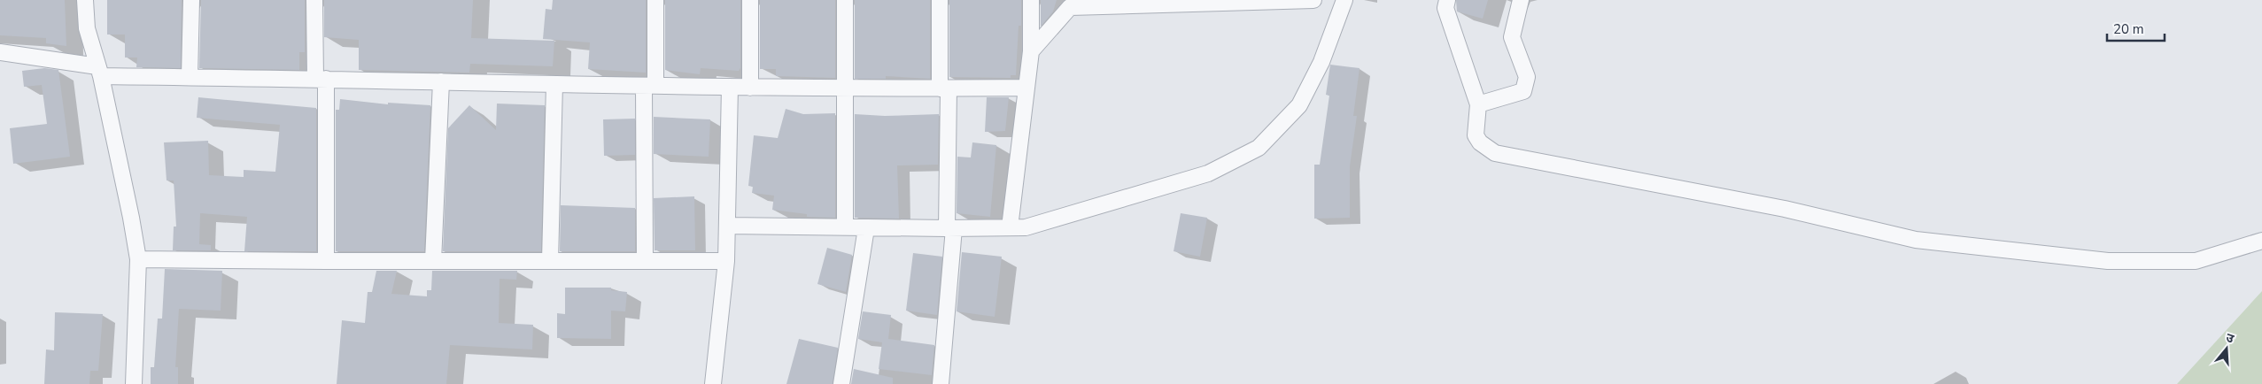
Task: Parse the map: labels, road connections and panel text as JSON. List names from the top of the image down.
{
  "scale_bar": "20 m",
  "north": "top"
}
